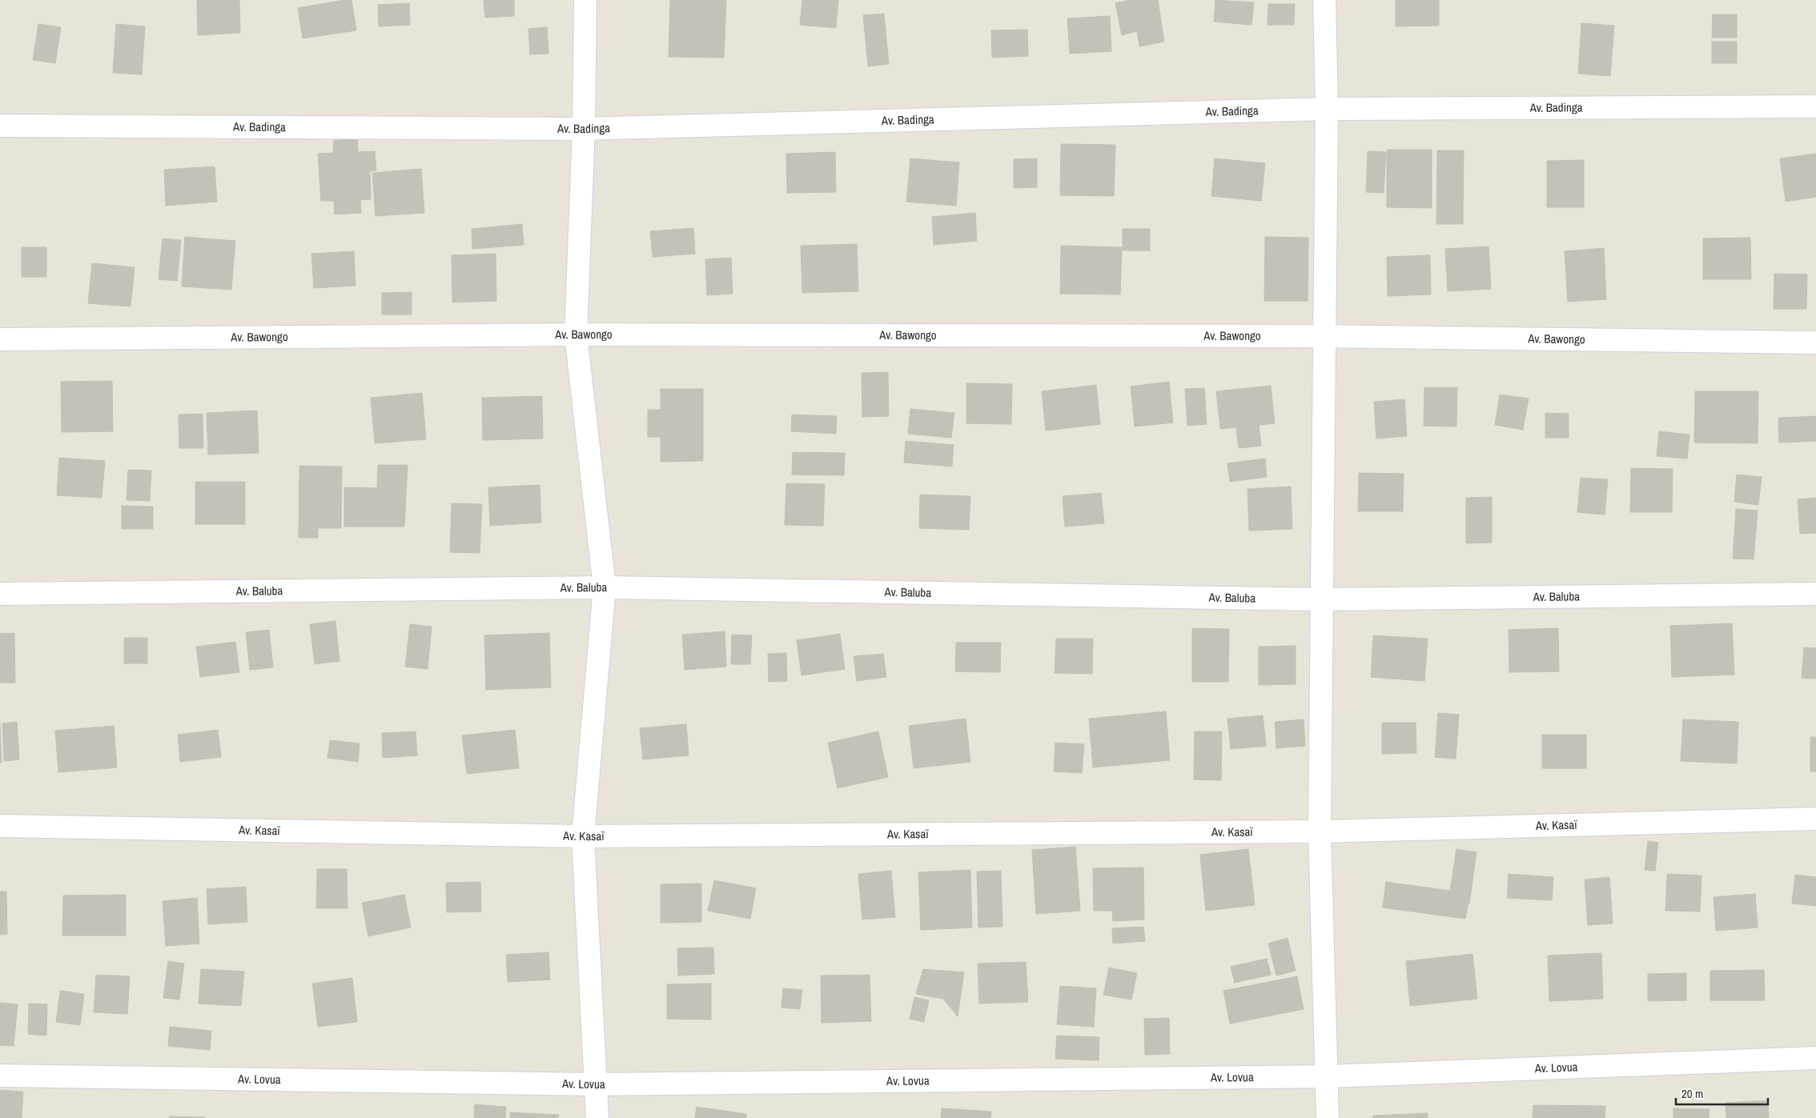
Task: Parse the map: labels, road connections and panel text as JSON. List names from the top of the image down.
{
  "streets": {
    "street": [
      "Av. Badinga",
      "Av. Bawongo",
      "Av. Baluba",
      "Av. Kasaï",
      "Av. Lovua"
    ]
  },
  "scale_bar": "20 m"
}
